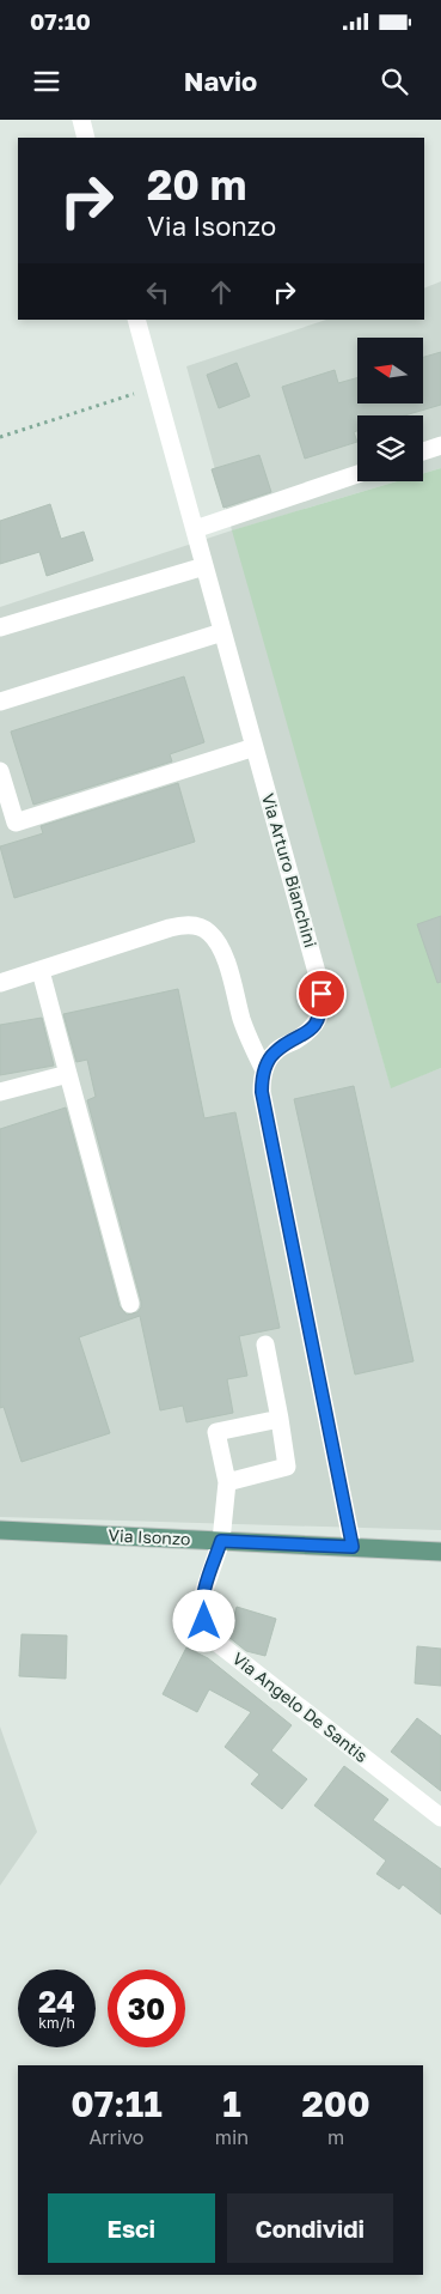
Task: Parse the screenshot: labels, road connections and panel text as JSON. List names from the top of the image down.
{
  "streets": {
    "main road": ["Via Isonzo"],
    "street": ["Via Arturo Bianchini", "Via Angelo De Santis"]
  },
  "crossings": [
    ["Via Isonzo", "Via Angelo De Santis"]
  ],
  "north": "left",
  "page": {
    "status": "07:10",
    "header": "Navio",
    "turn": ["20 m", "Via Isonzo"],
    "speed": "24 km/h",
    "limit": "30",
    "eta": [
      "07:11",
      "Arrivo",
      "1",
      "min",
      "200",
      "m"
    ],
    "buttons": ["Esci", "Condividi"]
  }
}
